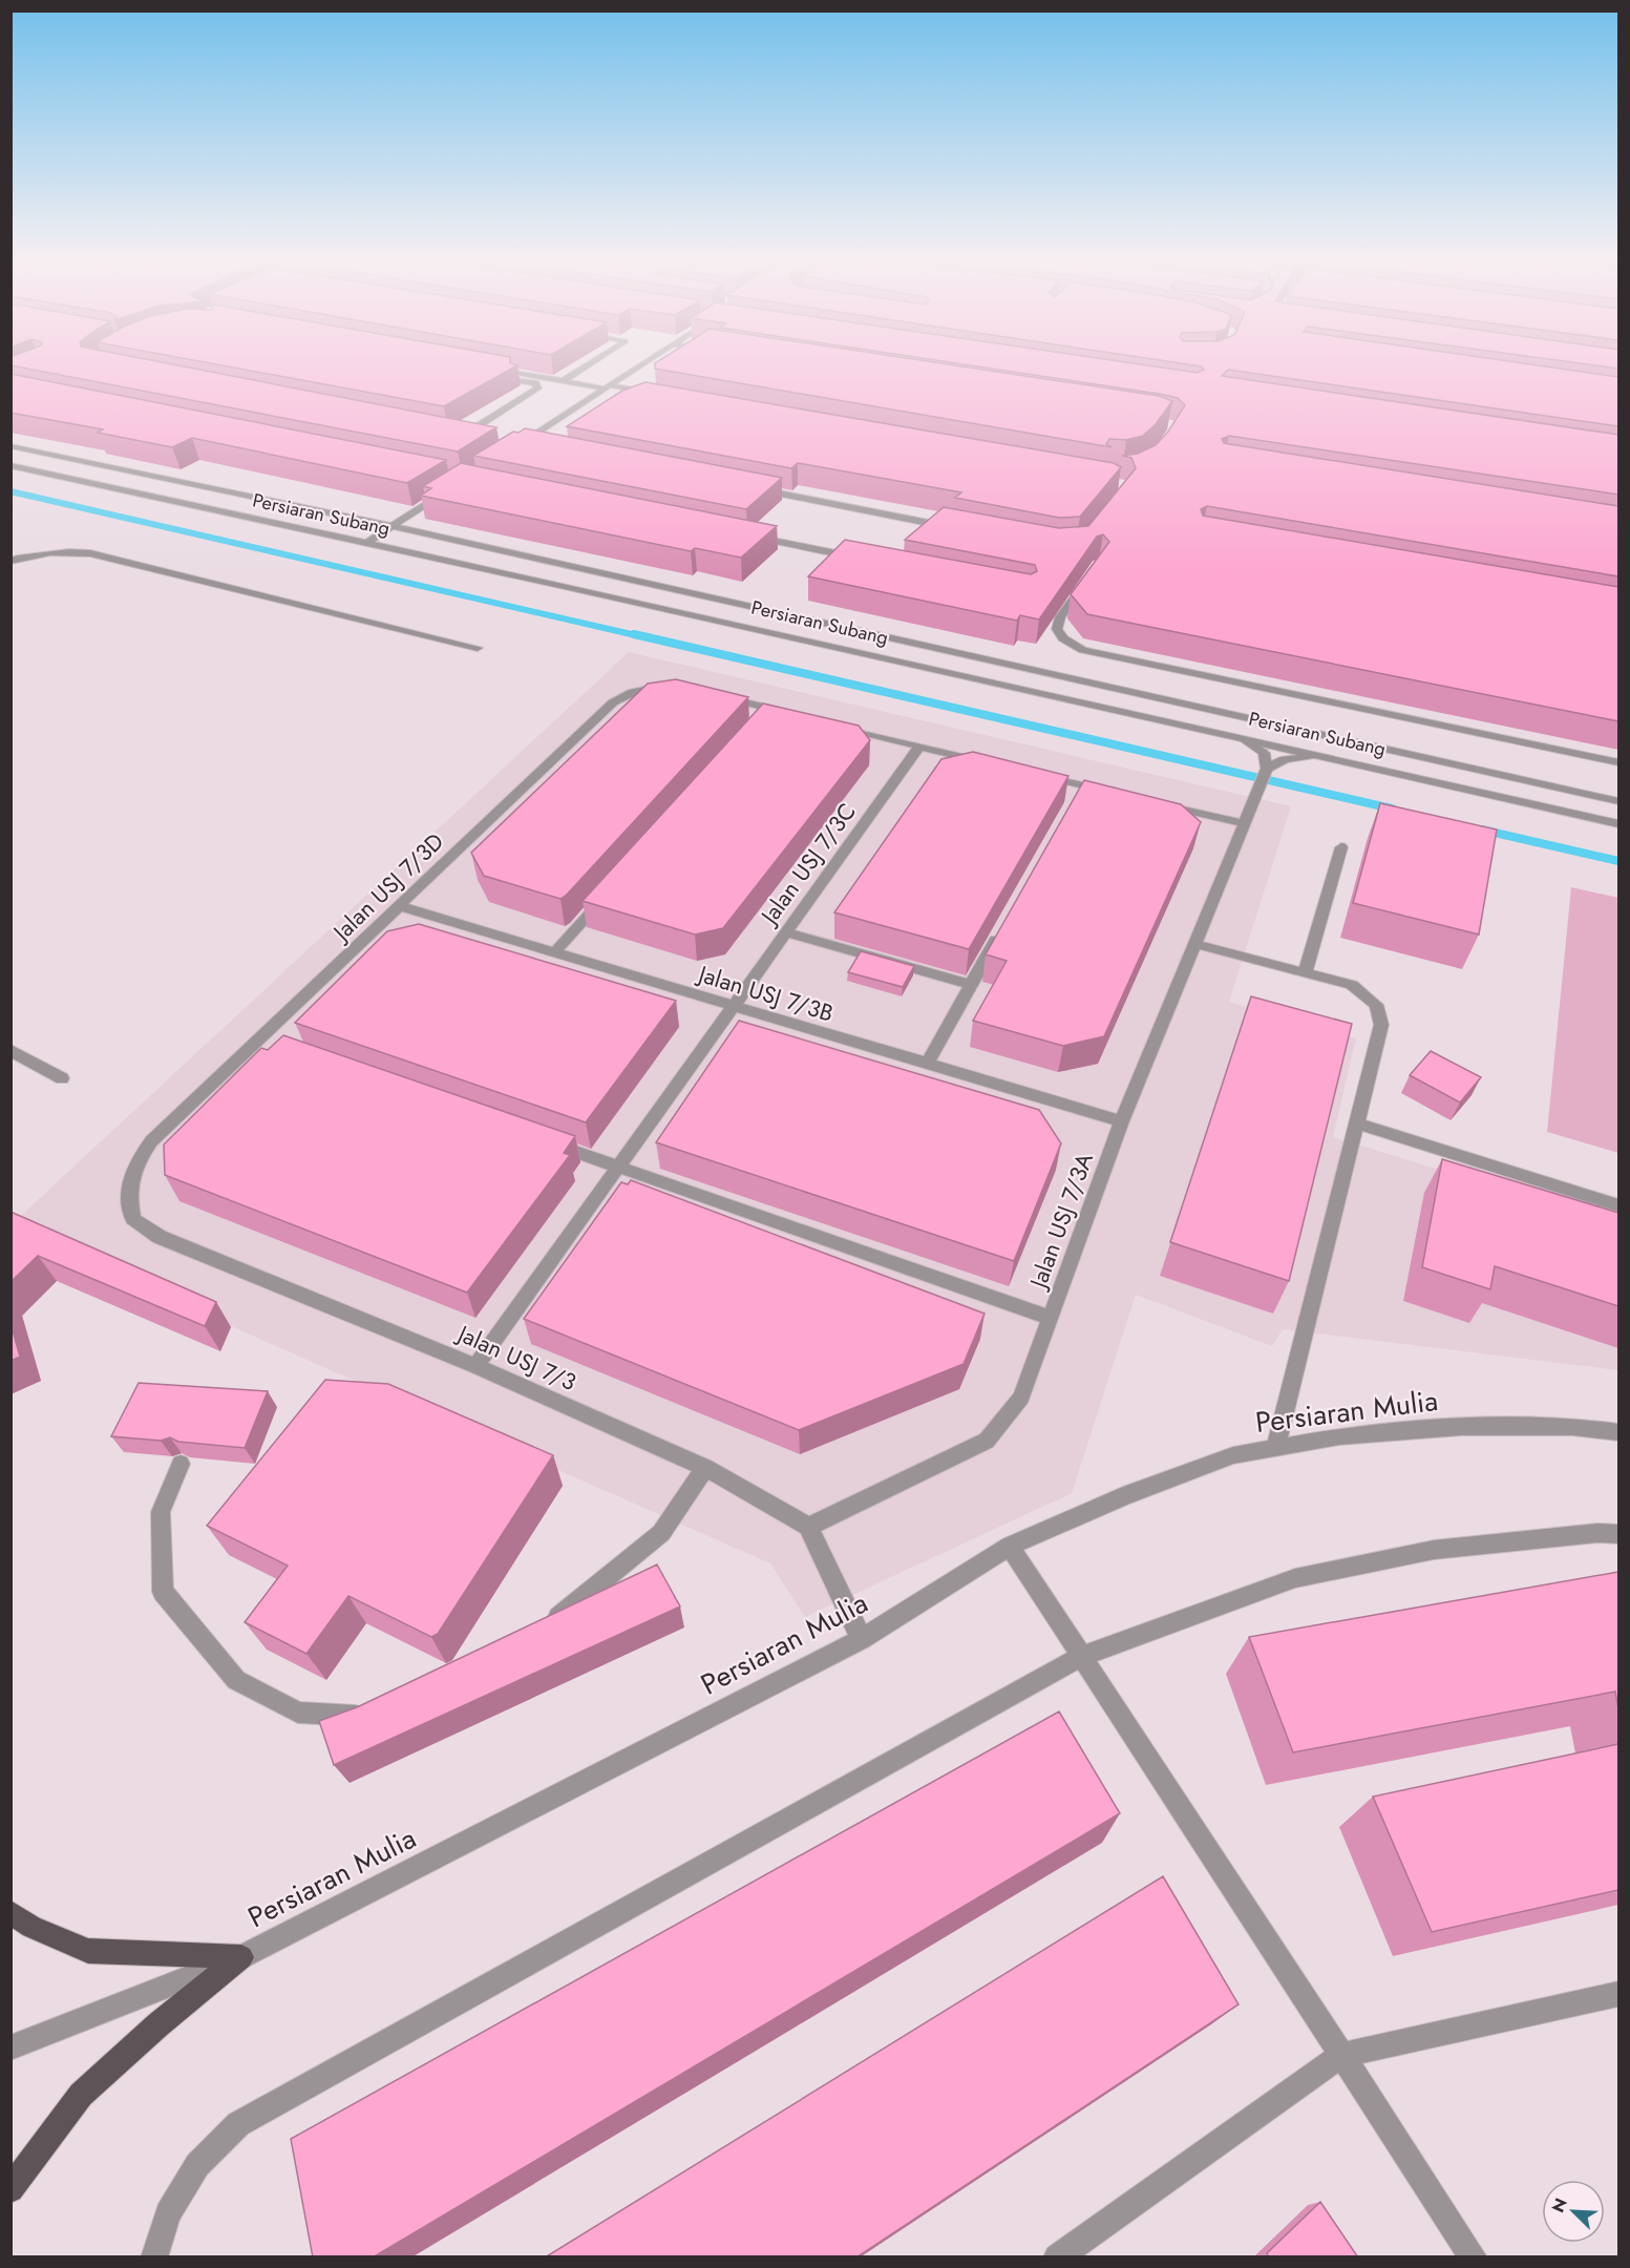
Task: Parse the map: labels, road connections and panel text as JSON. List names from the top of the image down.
{
  "streets": {
    "street": [
      "Persiaran Subang",
      "Jalan USJ 7/3C",
      "Jalan USJ 7/3D",
      "Jalan USJ 7/3B",
      "Jalan USJ 7/3A",
      "Jalan USJ 7/3",
      "Persiaran Mulia"
    ]
  },
  "crossings": [
    ["Jalan USJ 7/3C", "Jalan USJ 7/3B"],
    ["Jalan USJ 7/3C", "Jalan USJ 7/3"],
    ["Jalan USJ 7/3D", "Jalan USJ 7/3B"],
    ["Jalan USJ 7/3D", "Jalan USJ 7/3"],
    ["Jalan USJ 7/3B", "Jalan USJ 7/3A"],
    ["Jalan USJ 7/3A", "Jalan USJ 7/3"]
  ],
  "north": "top left"
}
